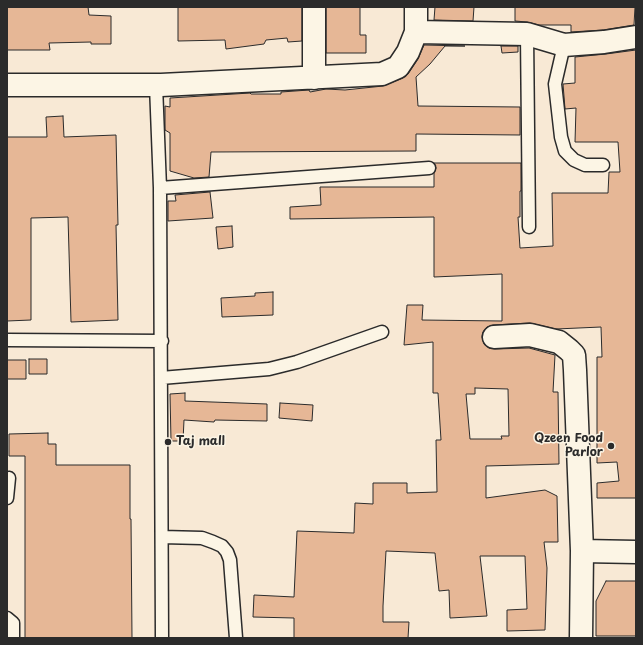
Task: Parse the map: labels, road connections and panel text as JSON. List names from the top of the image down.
{
  "places": ["Taj mall", "Qzeen Food Parlor"]
}
